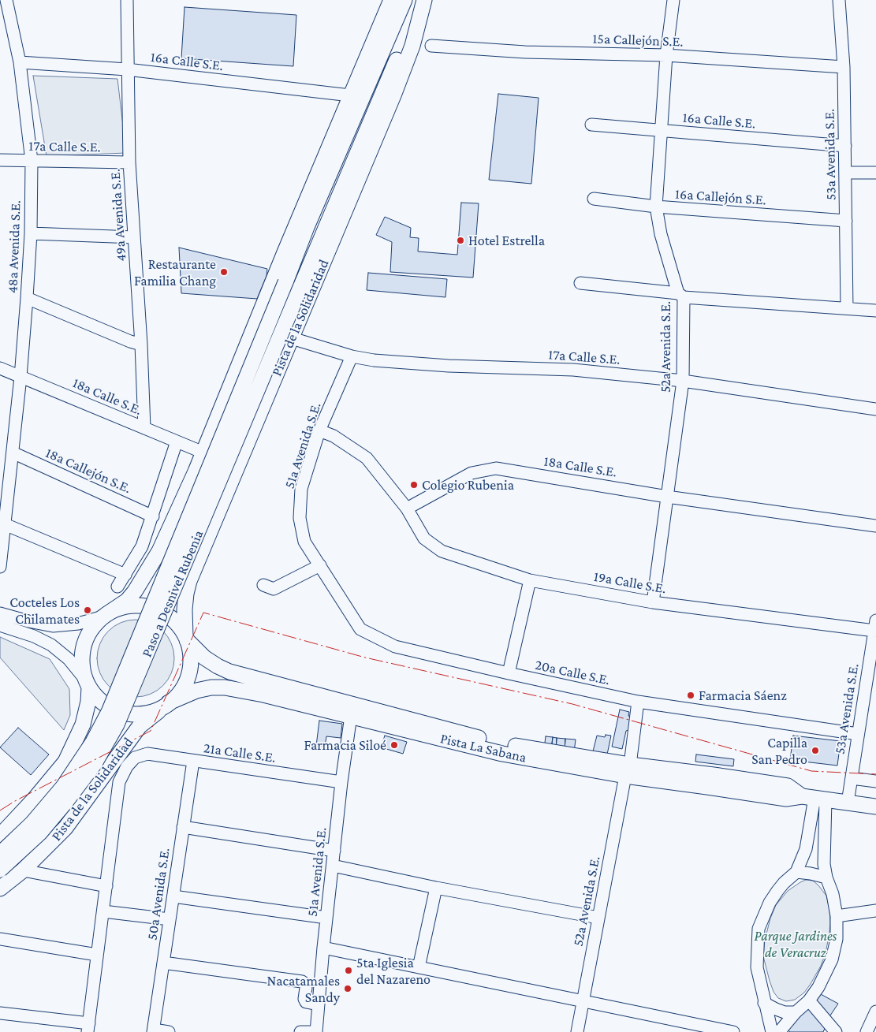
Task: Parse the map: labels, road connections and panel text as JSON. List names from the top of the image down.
{
  "streets": {
    "main road": ["Pista de la Solidaridad", "Paso a Desnivel Rubenia", "Pista La Sabana"],
    "street": [
      "15a Callejón S.E.",
      "16a Calle S.E.",
      "17a Calle S.E.",
      "53a Avenida S.E.",
      "16a Callejón S.E.",
      "49a Avenida S.E.",
      "48a Avenida S.E.",
      "52a Avenida S.E.",
      "18a Calle S.E.",
      "51a Avenida S.E.",
      "18a Callejón S.E.",
      "19a Calle S.E.",
      "20a Calle S.E.",
      "21a Calle S.E.",
      "50a Avenida S.E."
    ]
  },
  "crossings": [
    ["15a Callejón S.E.", "53a Avenida S.E."],
    ["15a Callejón S.E.", "52a Avenida S.E."],
    ["16a Calle S.E.", "53a Avenida S.E."],
    ["16a Calle S.E.", "49a Avenida S.E."],
    ["16a Calle S.E.", "48a Avenida S.E."],
    ["16a Calle S.E.", "52a Avenida S.E."],
    ["17a Calle S.E.", "49a Avenida S.E."],
    ["17a Calle S.E.", "48a Avenida S.E."],
    ["17a Calle S.E.", "Pista de la Solidaridad"],
    ["17a Calle S.E.", "52a Avenida S.E."],
    ["17a Calle S.E.", "51a Avenida S.E."],
    ["53a Avenida S.E.", "16a Callejón S.E."],
    ["53a Avenida S.E.", "19a Calle S.E."],
    ["53a Avenida S.E.", "20a Calle S.E."],
    ["53a Avenida S.E.", "Pista La Sabana"],
    ["16a Callejón S.E.", "52a Avenida S.E."],
    ["49a Avenida S.E.", "18a Calle S.E."],
    ["48a Avenida S.E.", "18a Calle S.E."],
    ["48a Avenida S.E.", "18a Callejón S.E."],
    ["Pista de la Solidaridad", "Paso a Desnivel Rubenia"],
    ["Pista de la Solidaridad", "Pista La Sabana"],
    ["52a Avenida S.E.", "18a Calle S.E."],
    ["52a Avenida S.E.", "19a Calle S.E."],
    ["52a Avenida S.E.", "20a Calle S.E."],
    ["52a Avenida S.E.", "Pista La Sabana"],
    ["18a Calle S.E.", "19a Calle S.E."],
    ["51a Avenida S.E.", "20a Calle S.E."],
    ["51a Avenida S.E.", "Pista La Sabana"],
    ["51a Avenida S.E.", "21a Calle S.E."],
    ["21a Calle S.E.", "50a Avenida S.E."]
  ],
  "parks": ["Parque Jardines de Veracruz"],
  "places": [
    "Hotel Estrella",
    "Restaurante Familia Chang",
    "Colegio Rubenia",
    "Cocteles Los Chilamates",
    "Farmacia Sáenz",
    "Farmacia Siloé",
    "Capilla San Pedro",
    "5ta Iglesia del Nazareno",
    "Nacatamales Sandy"
  ]
}
